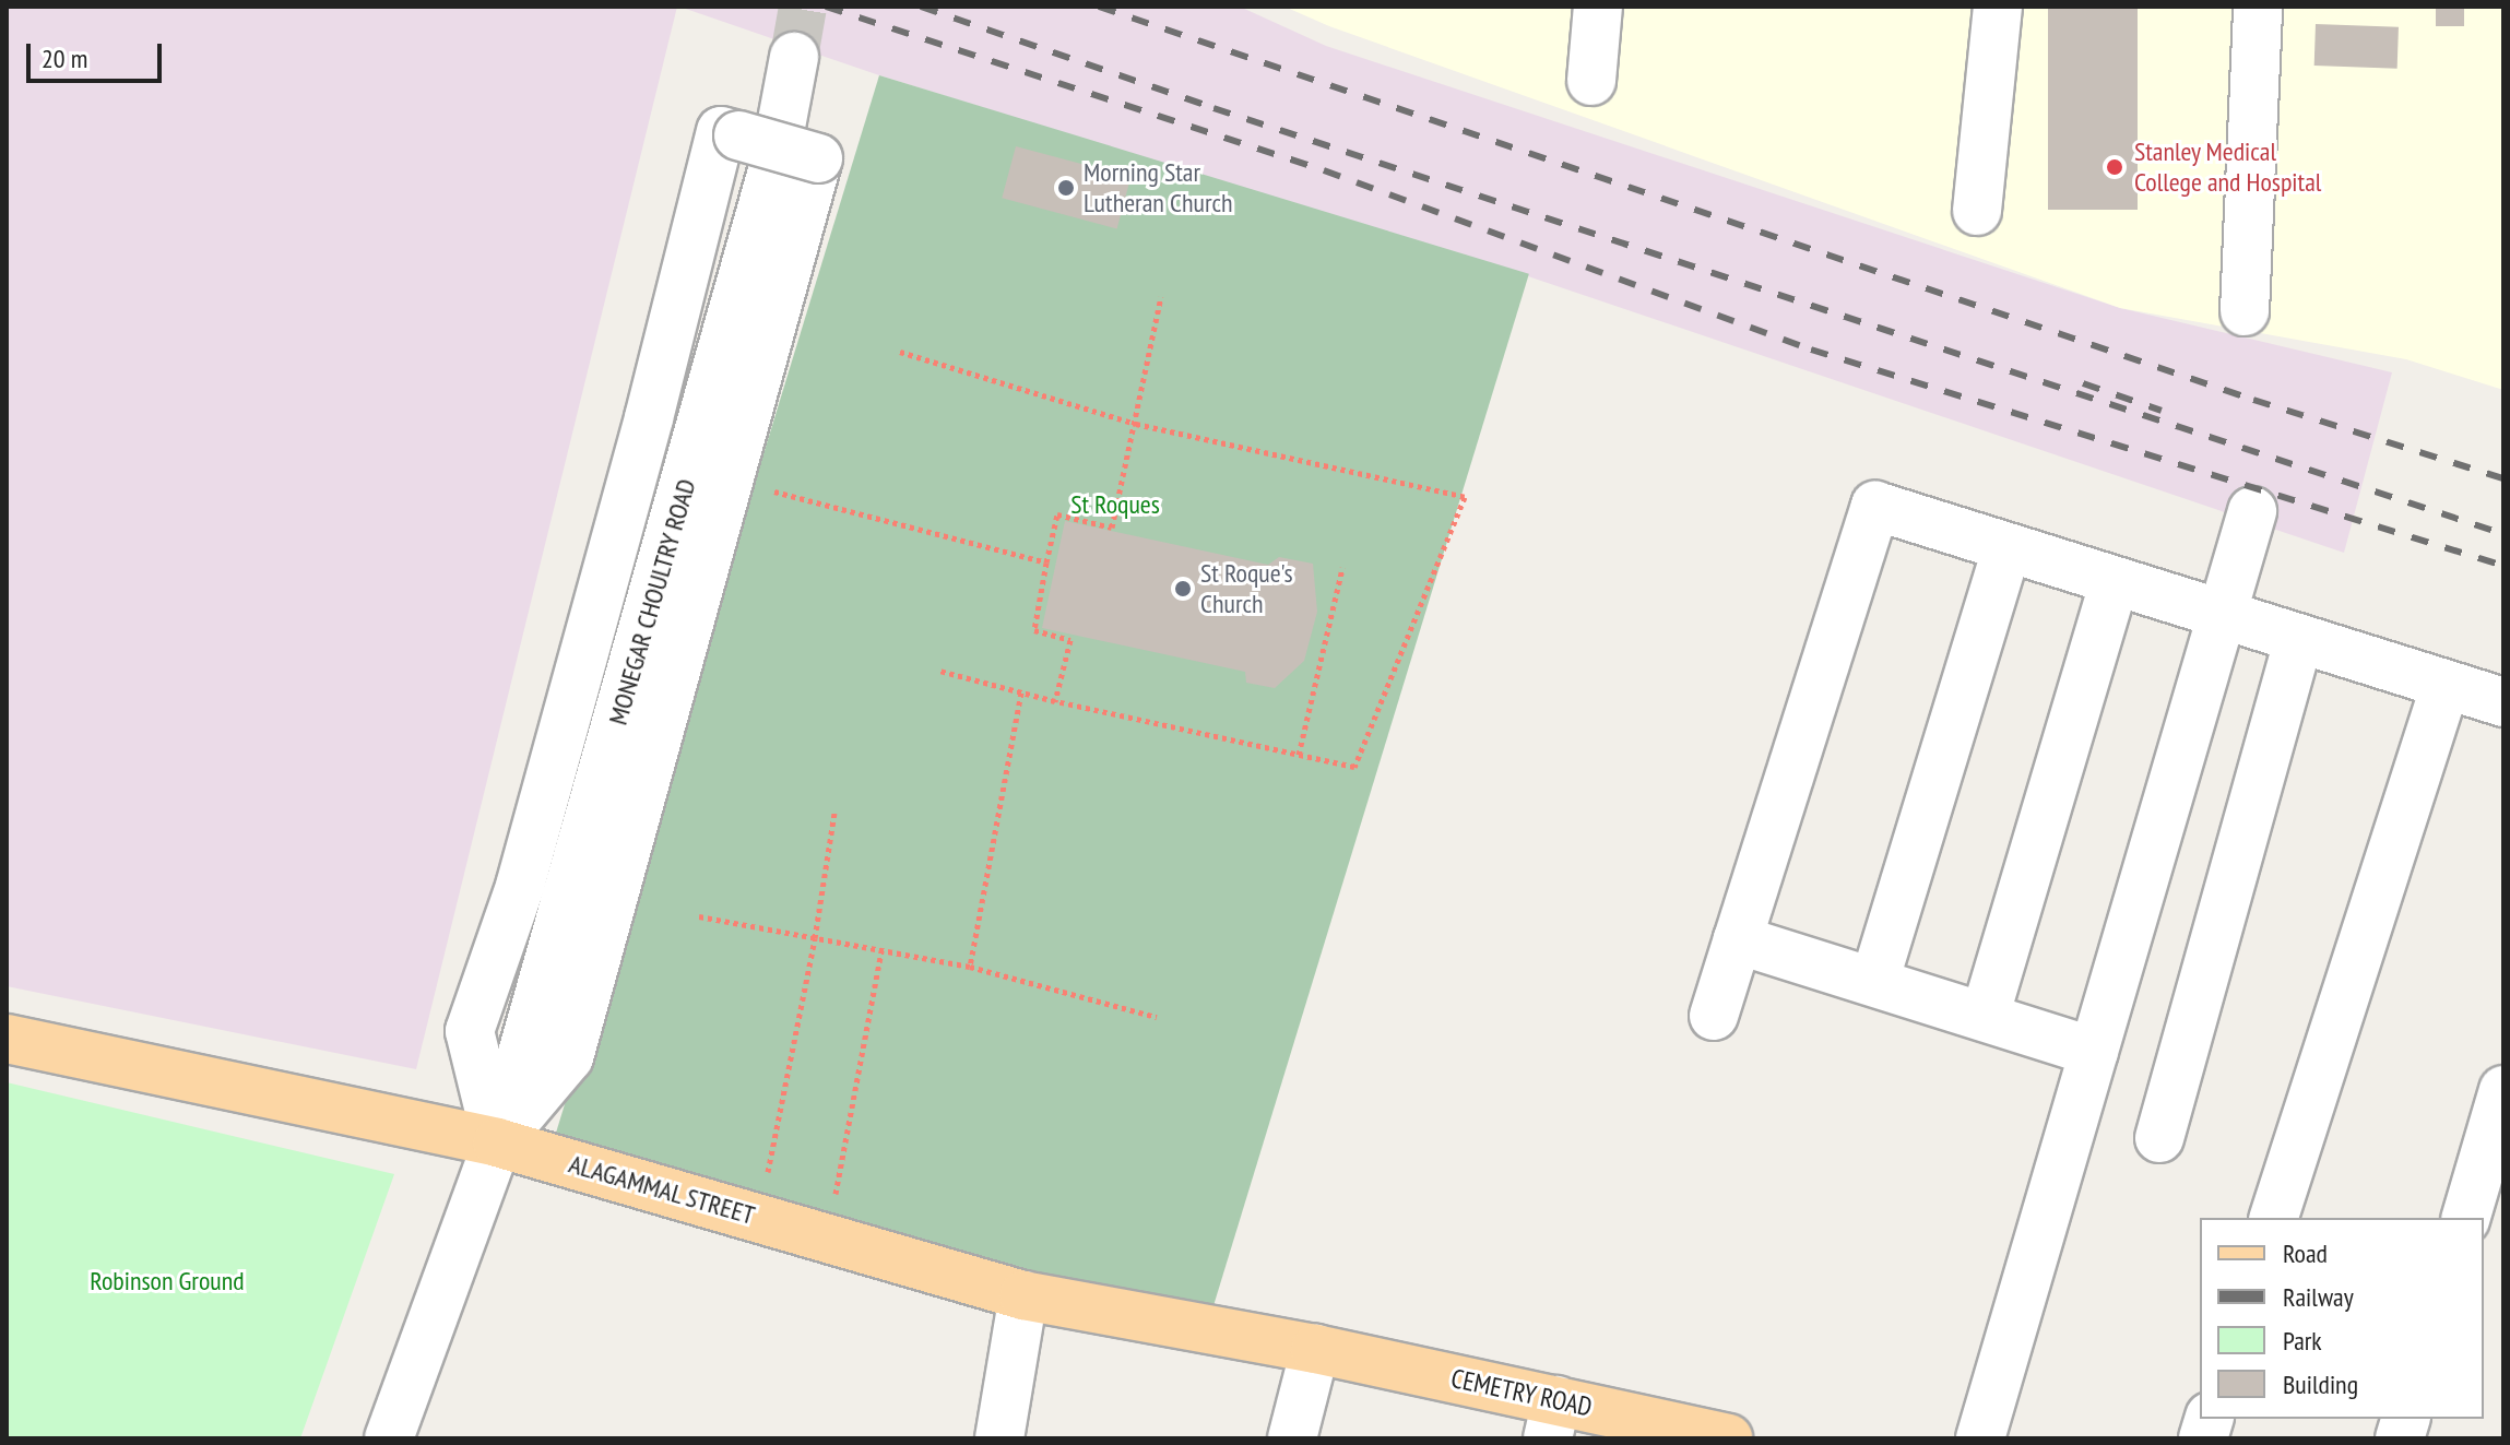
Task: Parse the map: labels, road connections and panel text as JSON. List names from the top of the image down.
{
  "streets": {
    "main road": ["ALAGAMMAL STREET", "CEMETRY ROAD"],
    "street": ["MONEGAR CHOULTRY ROAD"]
  },
  "crossings": [
    ["MONEGAR CHOULTRY ROAD", "ALAGAMMAL STREET"],
    ["ALAGAMMAL STREET", "CEMETRY ROAD"]
  ],
  "parks": ["St Roques", "Robinson Ground"],
  "places": ["Stanley Medical College and Hospital", "Morning Star Lutheran Church", "St Roque's Church"],
  "legend": [
    "Road",
    "Railway",
    "Park",
    "Building"
  ],
  "scale_bar": "20 m"
}
